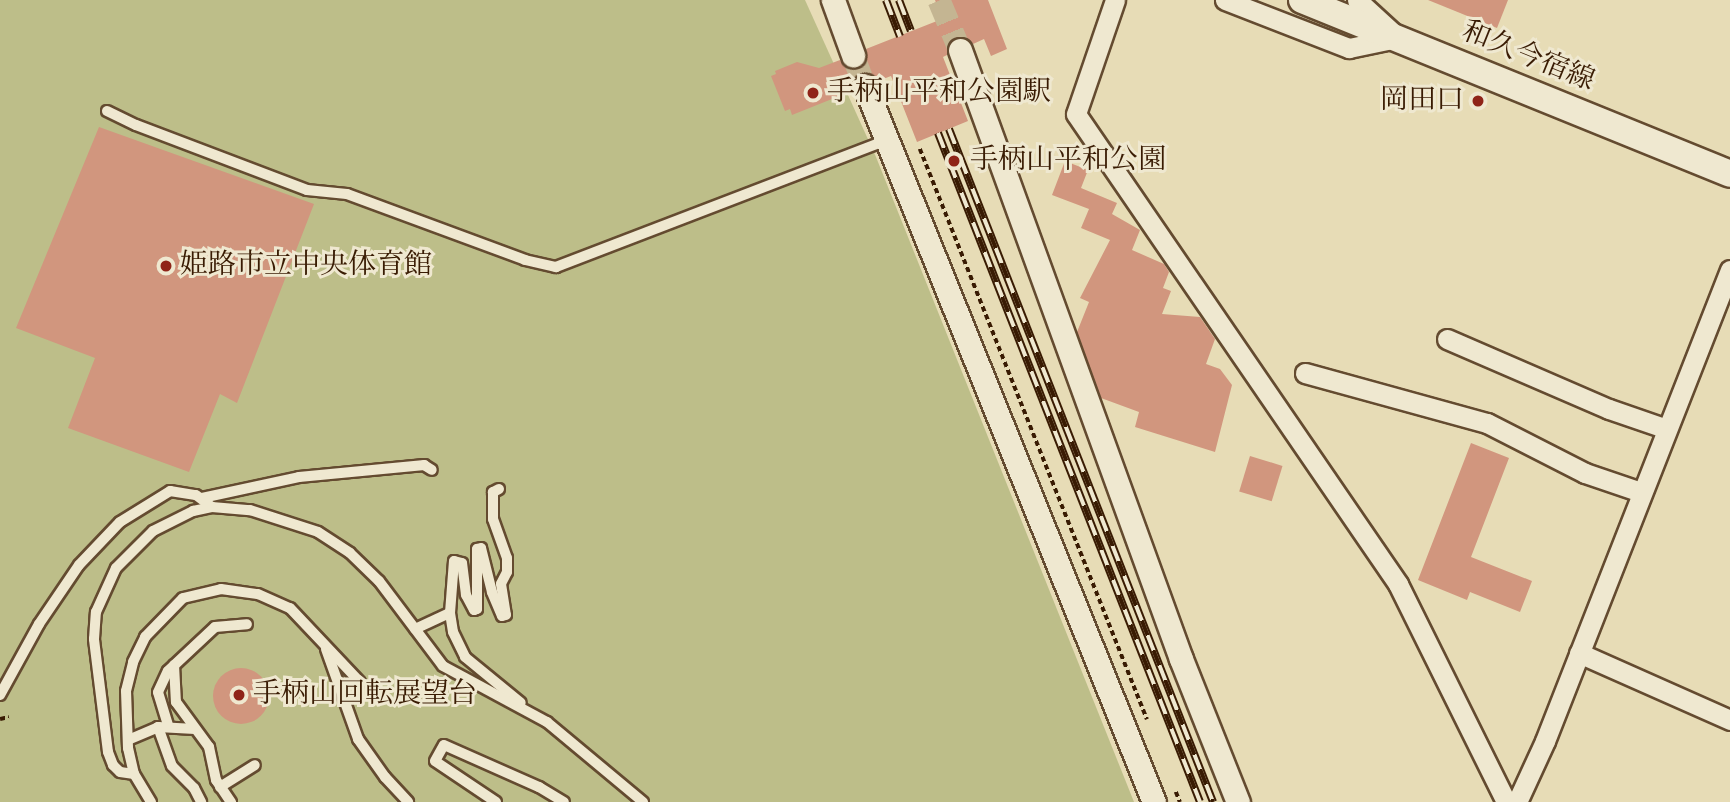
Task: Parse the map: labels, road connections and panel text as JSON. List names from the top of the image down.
{
  "streets": {
    "main road": ["和久今宿線"]
  },
  "places": [
    "手柄山平和公園駅",
    "岡田口",
    "手柄山平和公園",
    "姫路市立中央体育館",
    "手柄山回転展望台"
  ]
}
